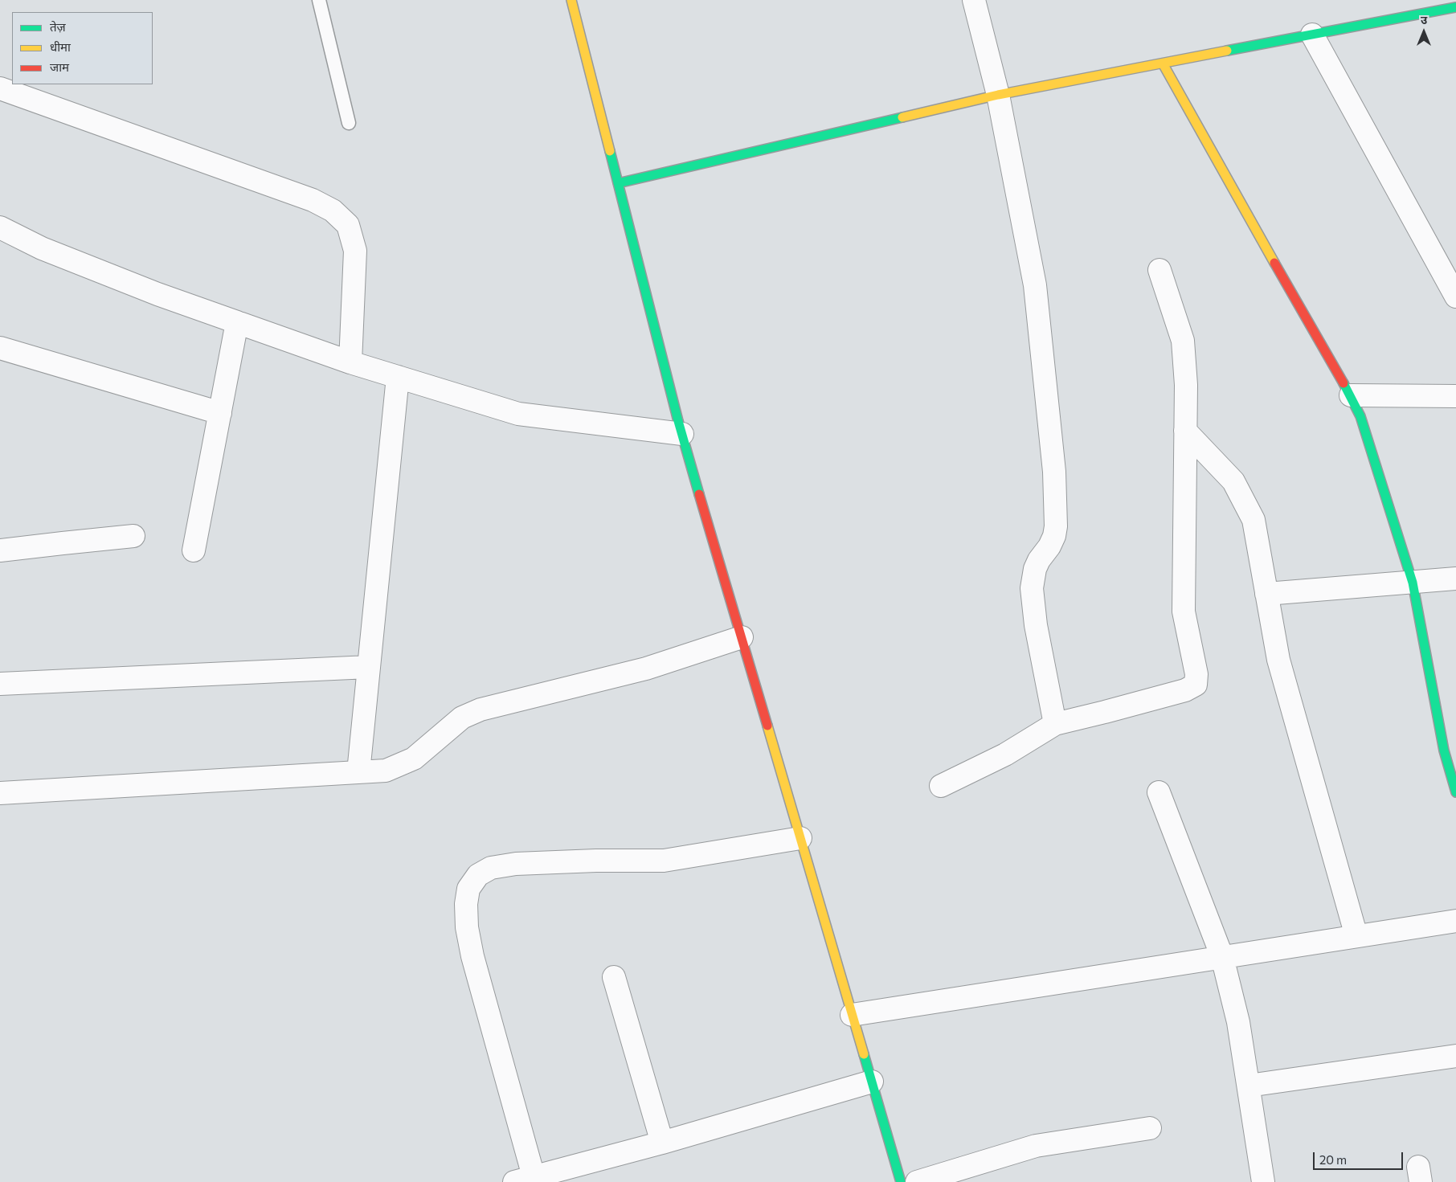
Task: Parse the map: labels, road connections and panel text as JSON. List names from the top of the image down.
{
  "legend": ["तेज़", "धीमा", "जाम"],
  "scale_bar": "20 m",
  "north": "top"
}
